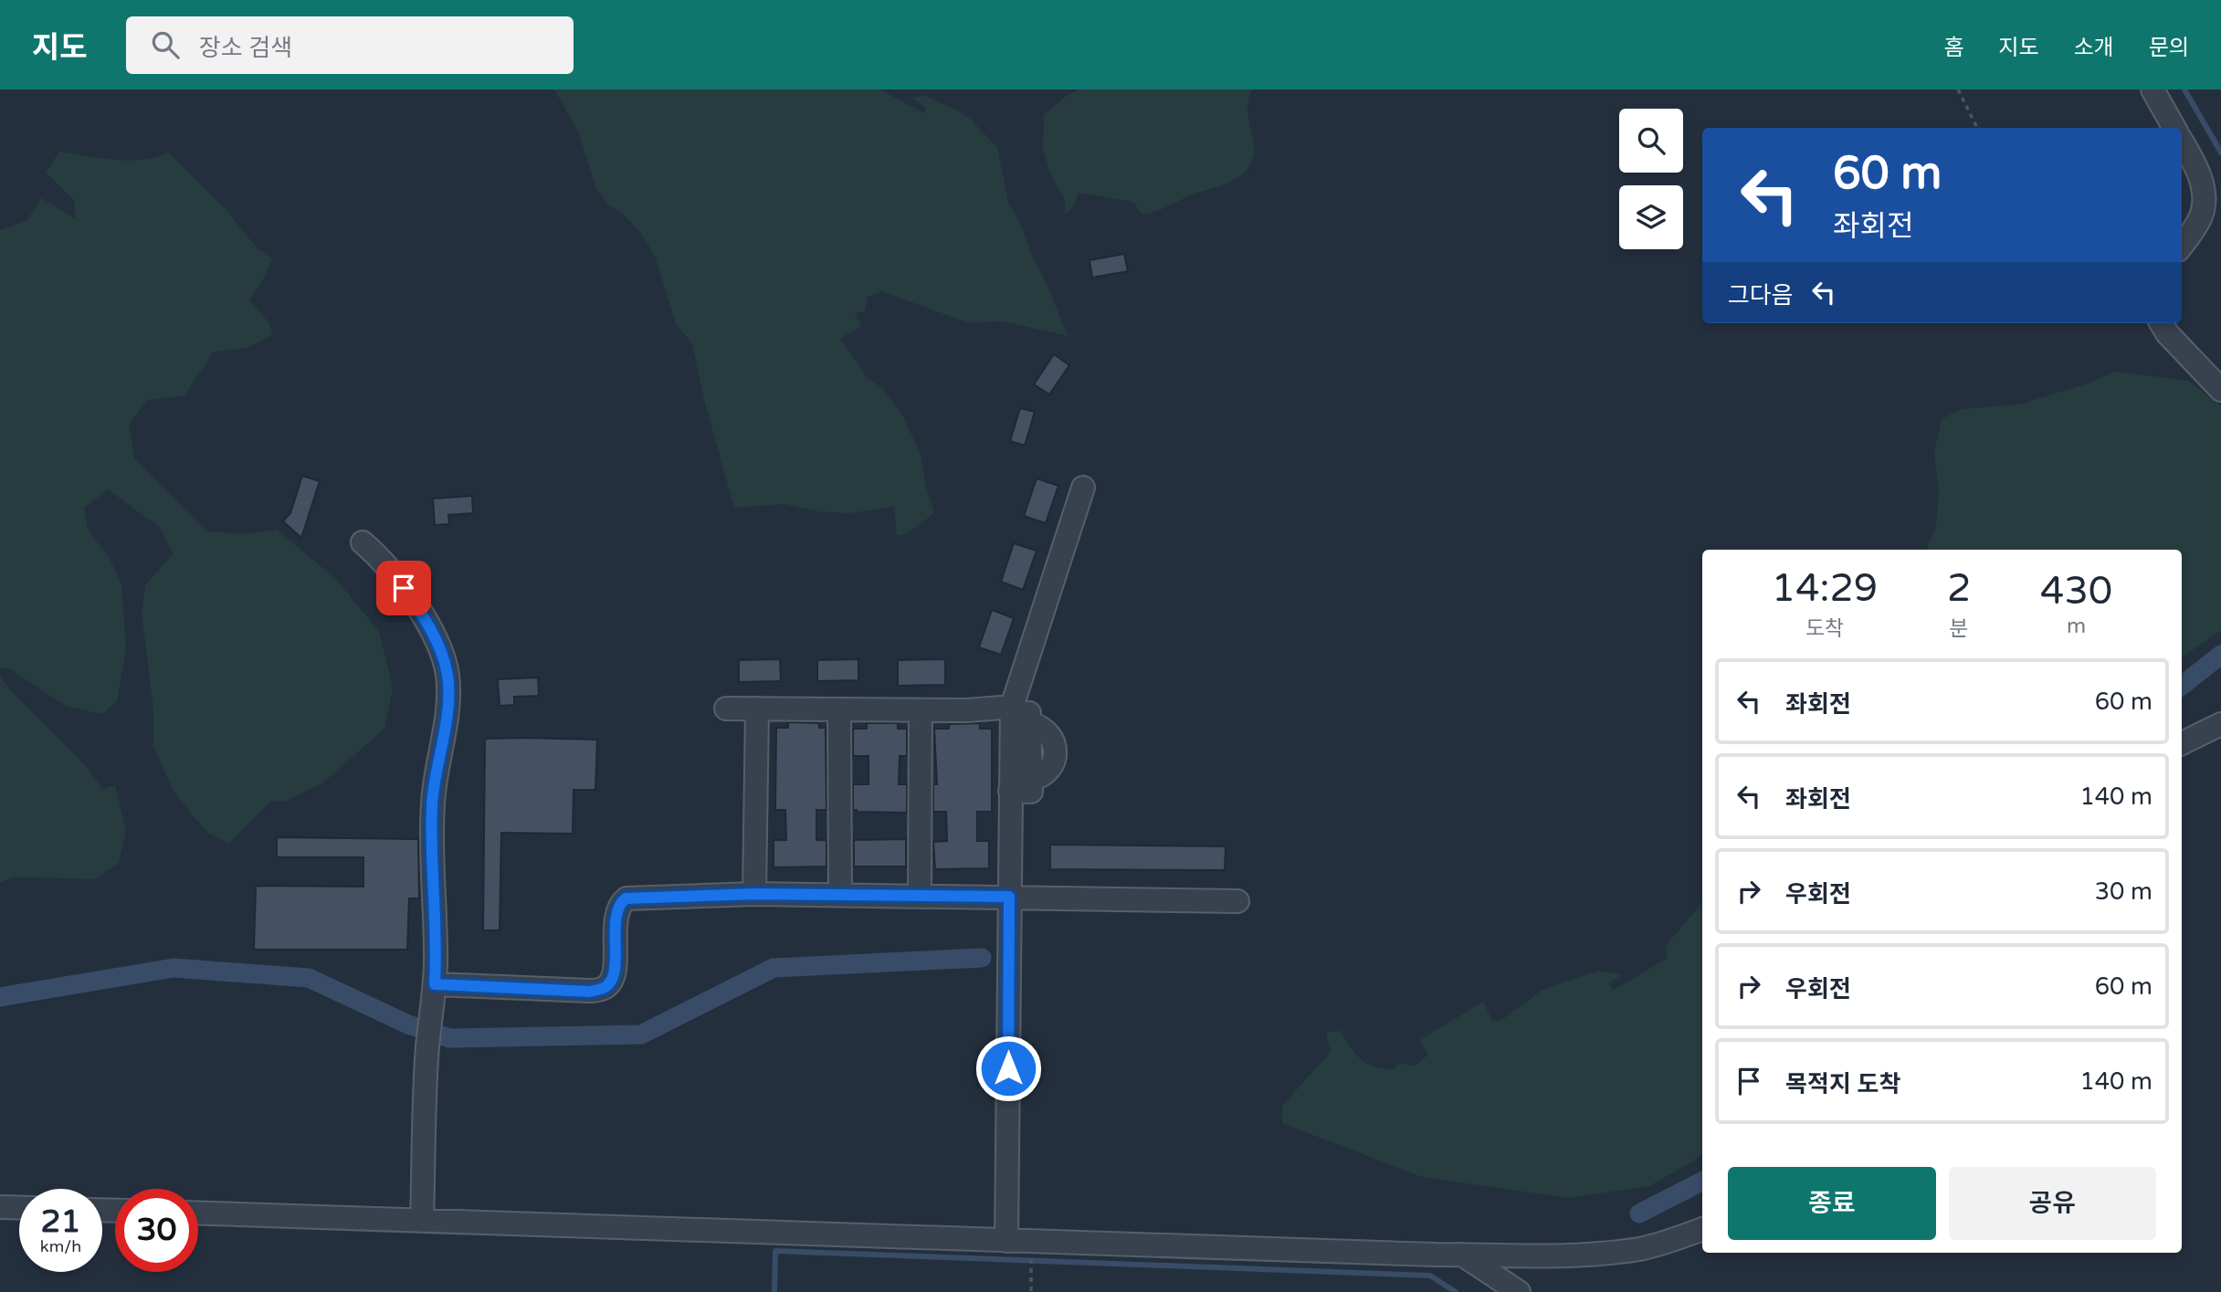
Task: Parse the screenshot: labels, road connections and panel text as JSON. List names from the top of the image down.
{
  "page": {
    "header": "지도",
    "search": "장소 검색",
    "nav": [
      "홈",
      "지도",
      "소개",
      "문의"
    ],
    "turn": ["60 m", "좌회전"],
    "then": "그다음",
    "eta": [
      "14:29",
      "도착",
      "2",
      "분",
      "430",
      "m"
    ],
    "list": [
      {
        "name": "좌회전",
        "value": "60 m"
      },
      {
        "name": "좌회전",
        "value": "140 m"
      },
      {
        "name": "우회전",
        "value": "30 m"
      },
      {
        "name": "우회전",
        "value": "60 m"
      },
      {
        "name": "목적지 도착",
        "value": "140 m"
      }
    ],
    "buttons": ["종료", "공유"],
    "speed": "21 km/h",
    "limit": "30"
  }
}
